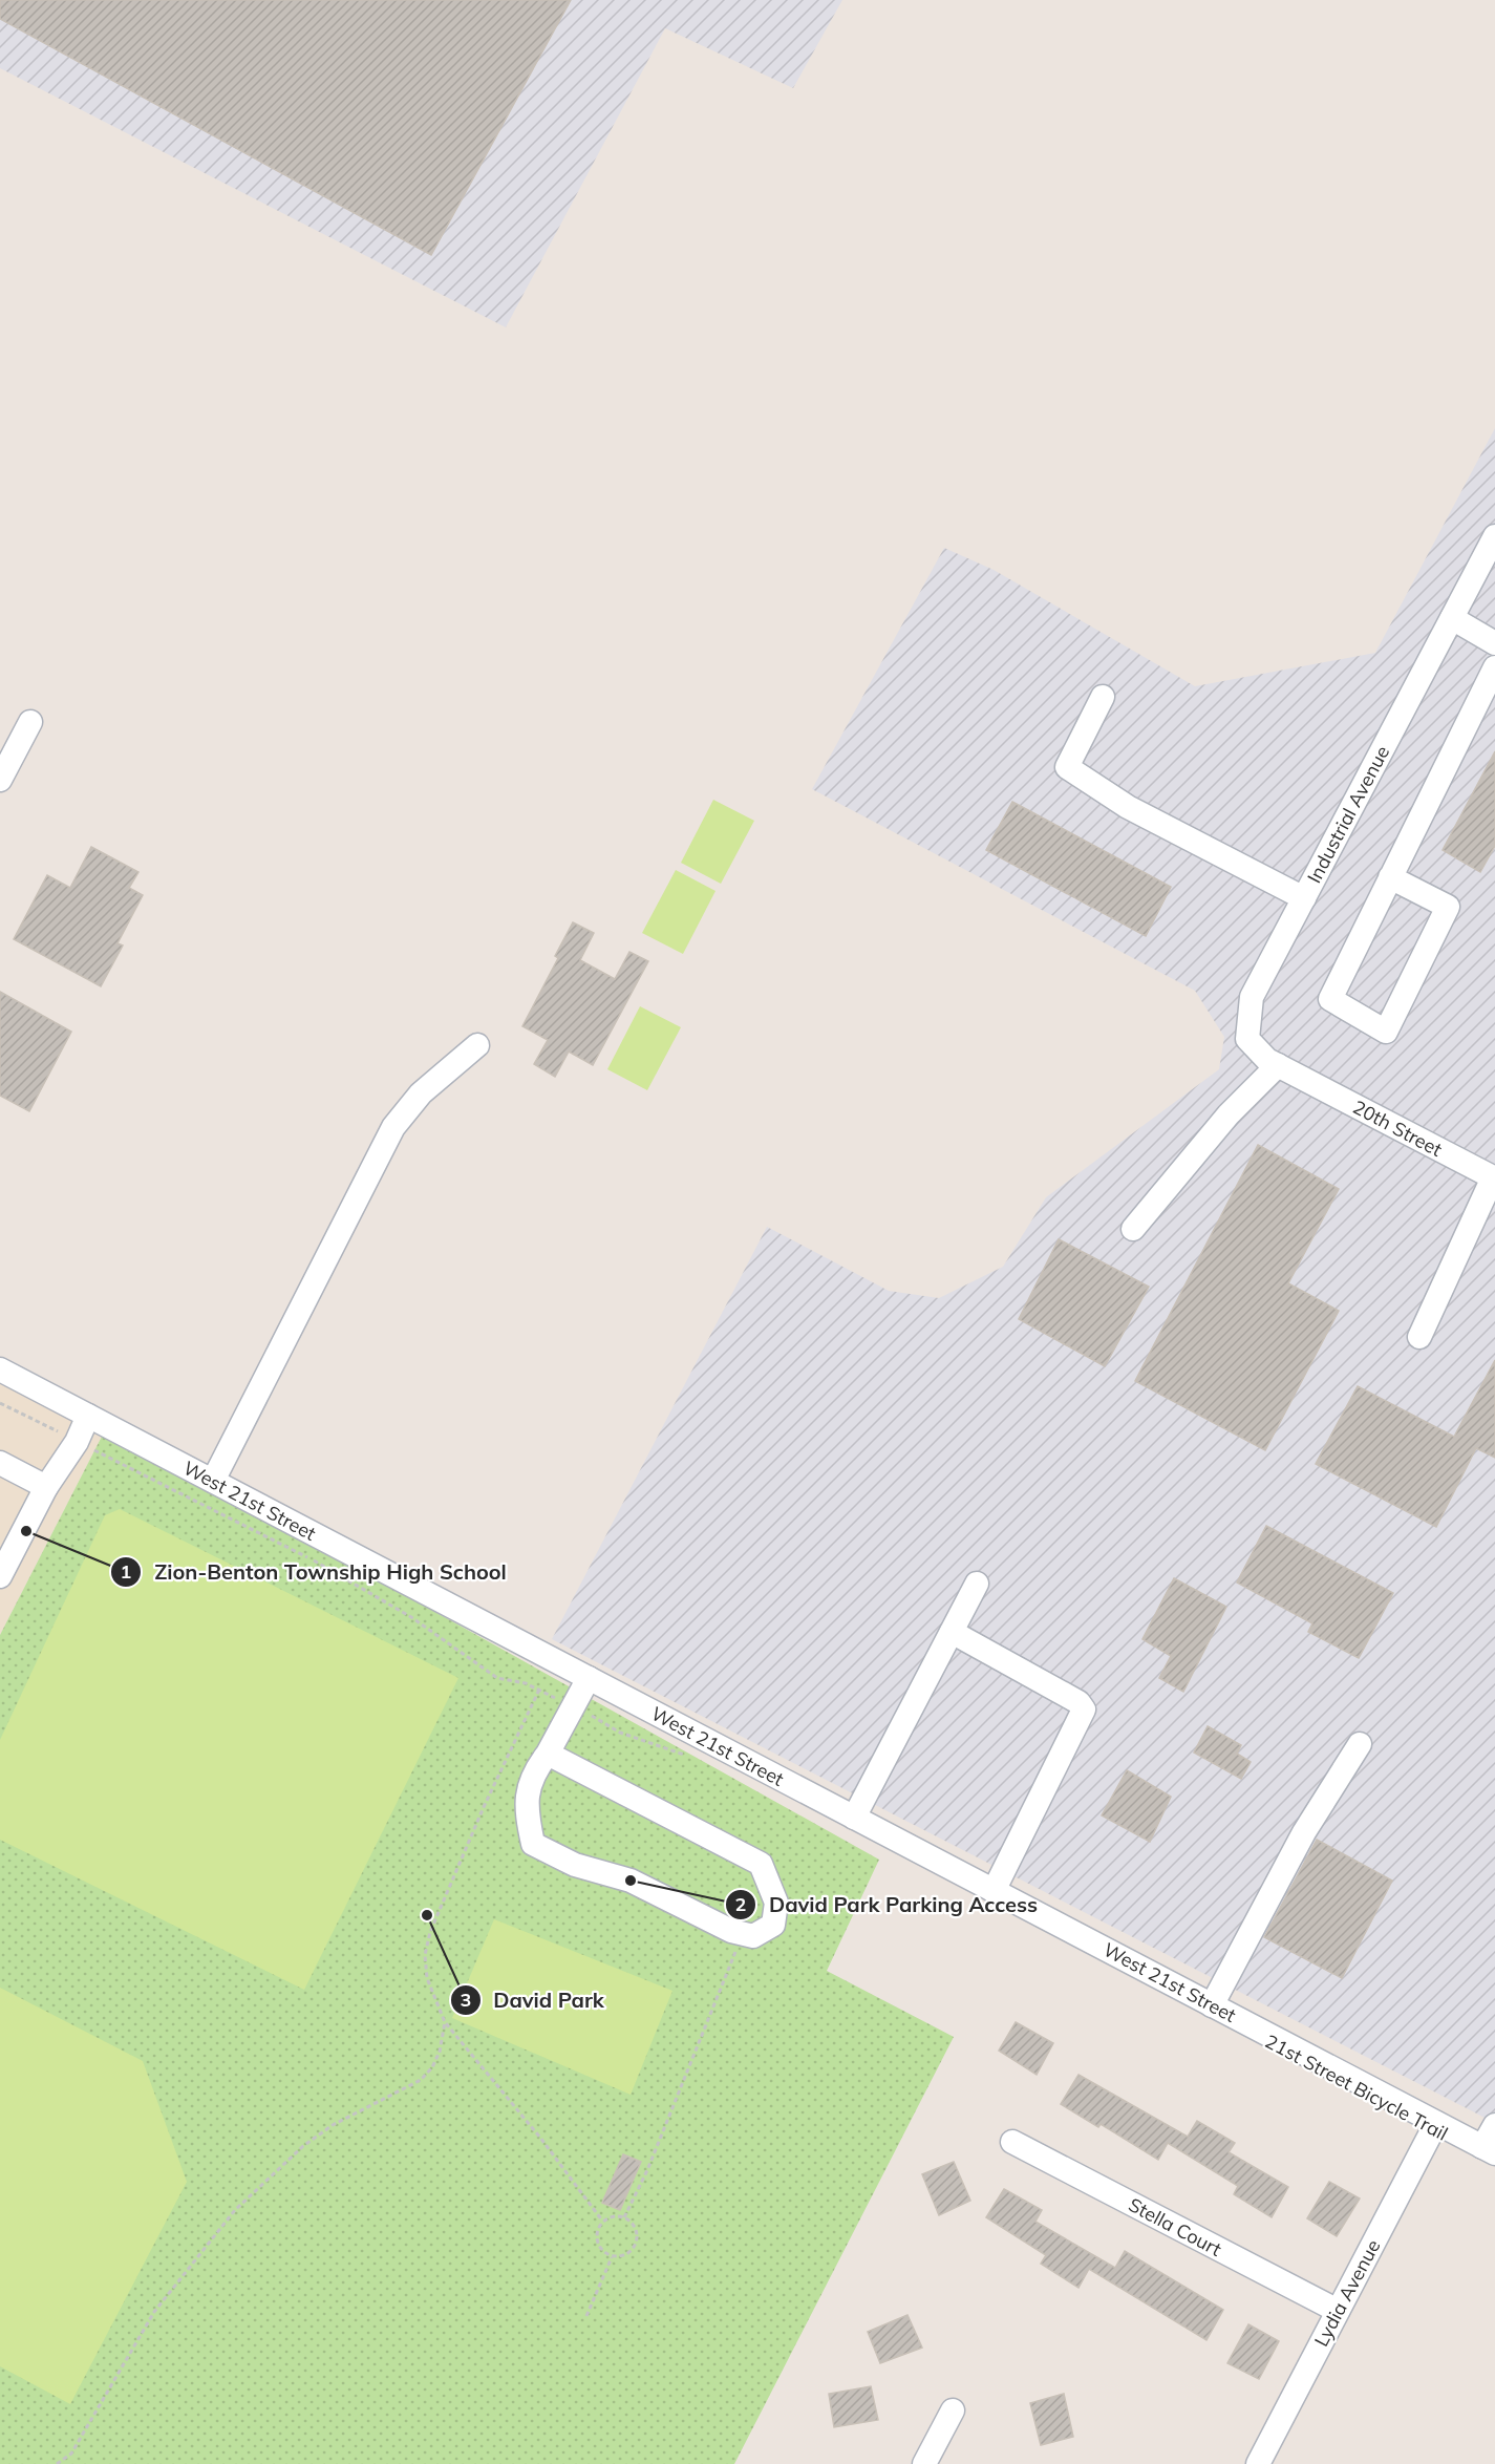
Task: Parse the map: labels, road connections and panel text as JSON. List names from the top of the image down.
{
  "streets": {
    "street": [
      "Industrial Avenue",
      "20th Street",
      "West 21st Street",
      "Stella Court",
      "Lydia Avenue"
    ]
  },
  "crossings": [
    ["Industrial Avenue", "20th Street"],
    ["West 21st Street", "Lydia Avenue"],
    ["Stella Court", "Lydia Avenue"]
  ],
  "places": ["Zion-Benton Township High School", "David Park Parking Access", "David Park"]
}
